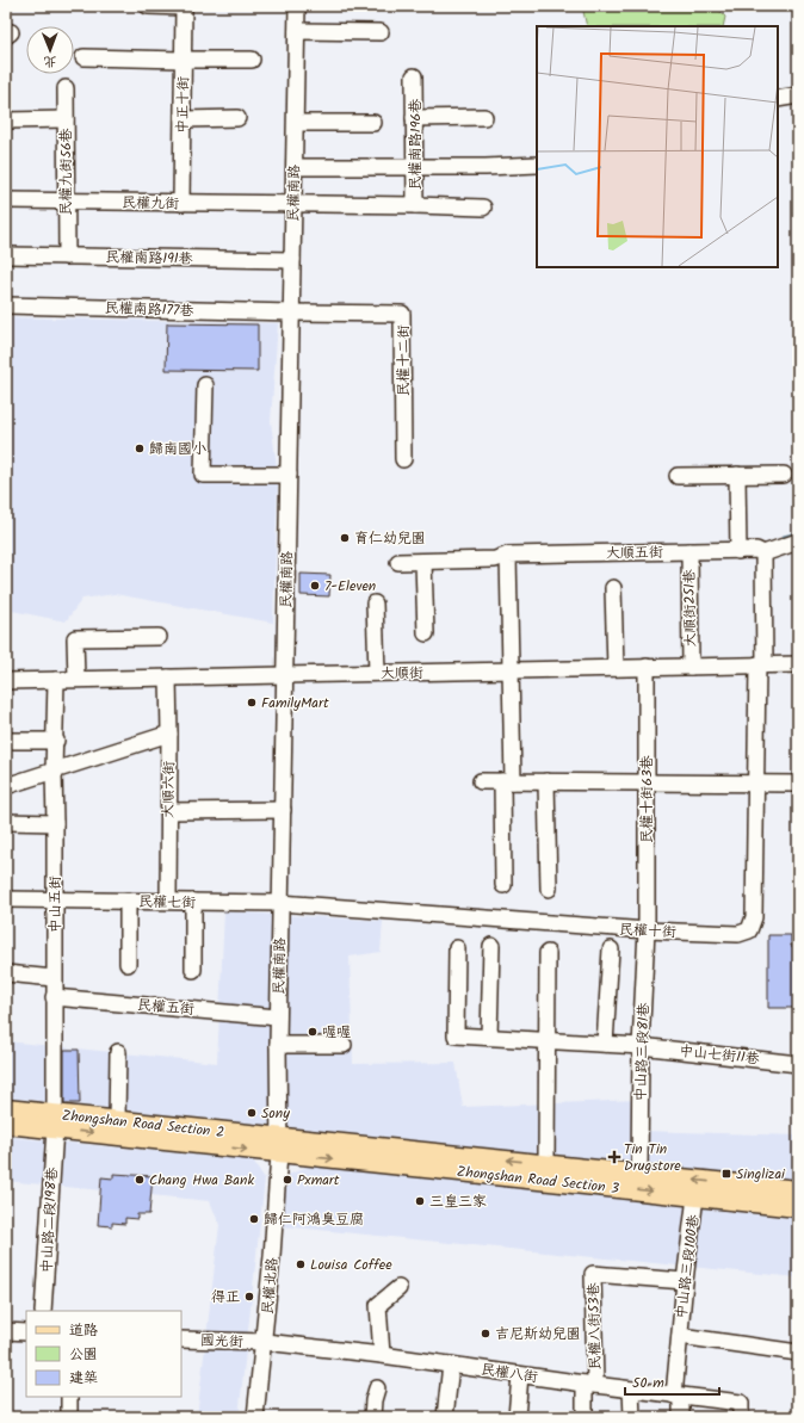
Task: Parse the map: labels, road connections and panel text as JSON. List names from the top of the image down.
{
  "streets": {
    "main road": ["Zhongshan Road Section 2", "Zhongshan Road Section 3"],
    "street": [
      "中正十街",
      "民權南路196巷",
      "民權九街56巷",
      "民權南路",
      "民權九街",
      "民權南路191巷",
      "民權南路177巷",
      "民權十二街",
      "大順五街",
      "大順街251巷",
      "大順街",
      "大順六街",
      "民權十街63巷",
      "民權七街",
      "中山五街",
      "民權十街",
      "民權五街",
      "中山路三段81巷",
      "中山七街11巷",
      "中山路二段198巷",
      "中山路三段100巷",
      "民權北路",
      "民權八街53巷",
      "國光街",
      "民權八街"
    ]
  },
  "crossings": [
    ["中正十街", "民權九街"],
    ["民權南路196巷", "民權南路"],
    ["民權南路196巷", "民權九街"],
    ["民權九街56巷", "民權九街"],
    ["民權九街56巷", "民權南路191巷"],
    ["民權南路", "民權九街"],
    ["民權南路", "民權南路191巷"],
    ["民權南路", "民權南路177巷"],
    ["民權南路", "民權十二街"],
    ["民權南路", "大順街"],
    ["民權南路", "民權七街"],
    ["民權南路", "民權十街"],
    ["民權南路", "民權五街"],
    ["民權南路", "Zhongshan Road Section 2"],
    ["民權南路", "Zhongshan Road Section 3"],
    ["民權南路", "民權北路"],
    ["民權南路177巷", "民權十二街"],
    ["大順五街", "大順街251巷"],
    ["大順街251巷", "大順街"],
    ["大順街", "大順六街"],
    ["大順街", "民權十街63巷"],
    ["大順街", "中山五街"],
    ["大順街", "民權十街"],
    ["大順六街", "民權七街"],
    ["民權十街63巷", "民權十街"],
    ["民權十街63巷", "中山路三段81巷"],
    ["民權七街", "中山五街"],
    ["民權七街", "民權十街"],
    ["中山五街", "民權五街"],
    ["中山五街", "Zhongshan Road Section 2"],
    ["中山五街", "中山路二段198巷"],
    ["民權十街", "中山路三段81巷"],
    ["中山路三段81巷", "中山七街11巷"],
    ["中山路三段81巷", "Zhongshan Road Section 3"],
    ["Zhongshan Road Section 2", "Zhongshan Road Section 3"],
    ["Zhongshan Road Section 2", "中山路二段198巷"],
    ["Zhongshan Road Section 2", "民權北路"],
    ["Zhongshan Road Section 3", "中山路三段100巷"],
    ["Zhongshan Road Section 3", "民權北路"],
    ["中山路三段100巷", "民權八街53巷"],
    ["中山路三段100巷", "民權八街"],
    ["民權北路", "國光街"],
    ["民權北路", "民權八街"],
    ["民權八街53巷", "民權八街"],
    ["國光街", "民權八街"]
  ],
  "places": {
    "other": [
      "歸南國小",
      "育仁幼兒園",
      "7-Eleven",
      "FamilyMart",
      "喔喔",
      "Sony",
      "Chang Hwa Bank",
      "Pxmart",
      "三皇三家",
      "歸仁阿鴻臭豆腐",
      "Louisa Coffee",
      "得正",
      "吉尼斯幼兒園"
    ],
    "health": ["Tin Tin Drugstore"],
    "transit": ["Singlizai"]
  },
  "legend": ["道路", "公園", "建築"],
  "scale_bar": "50 m",
  "north": "bottom"
}
